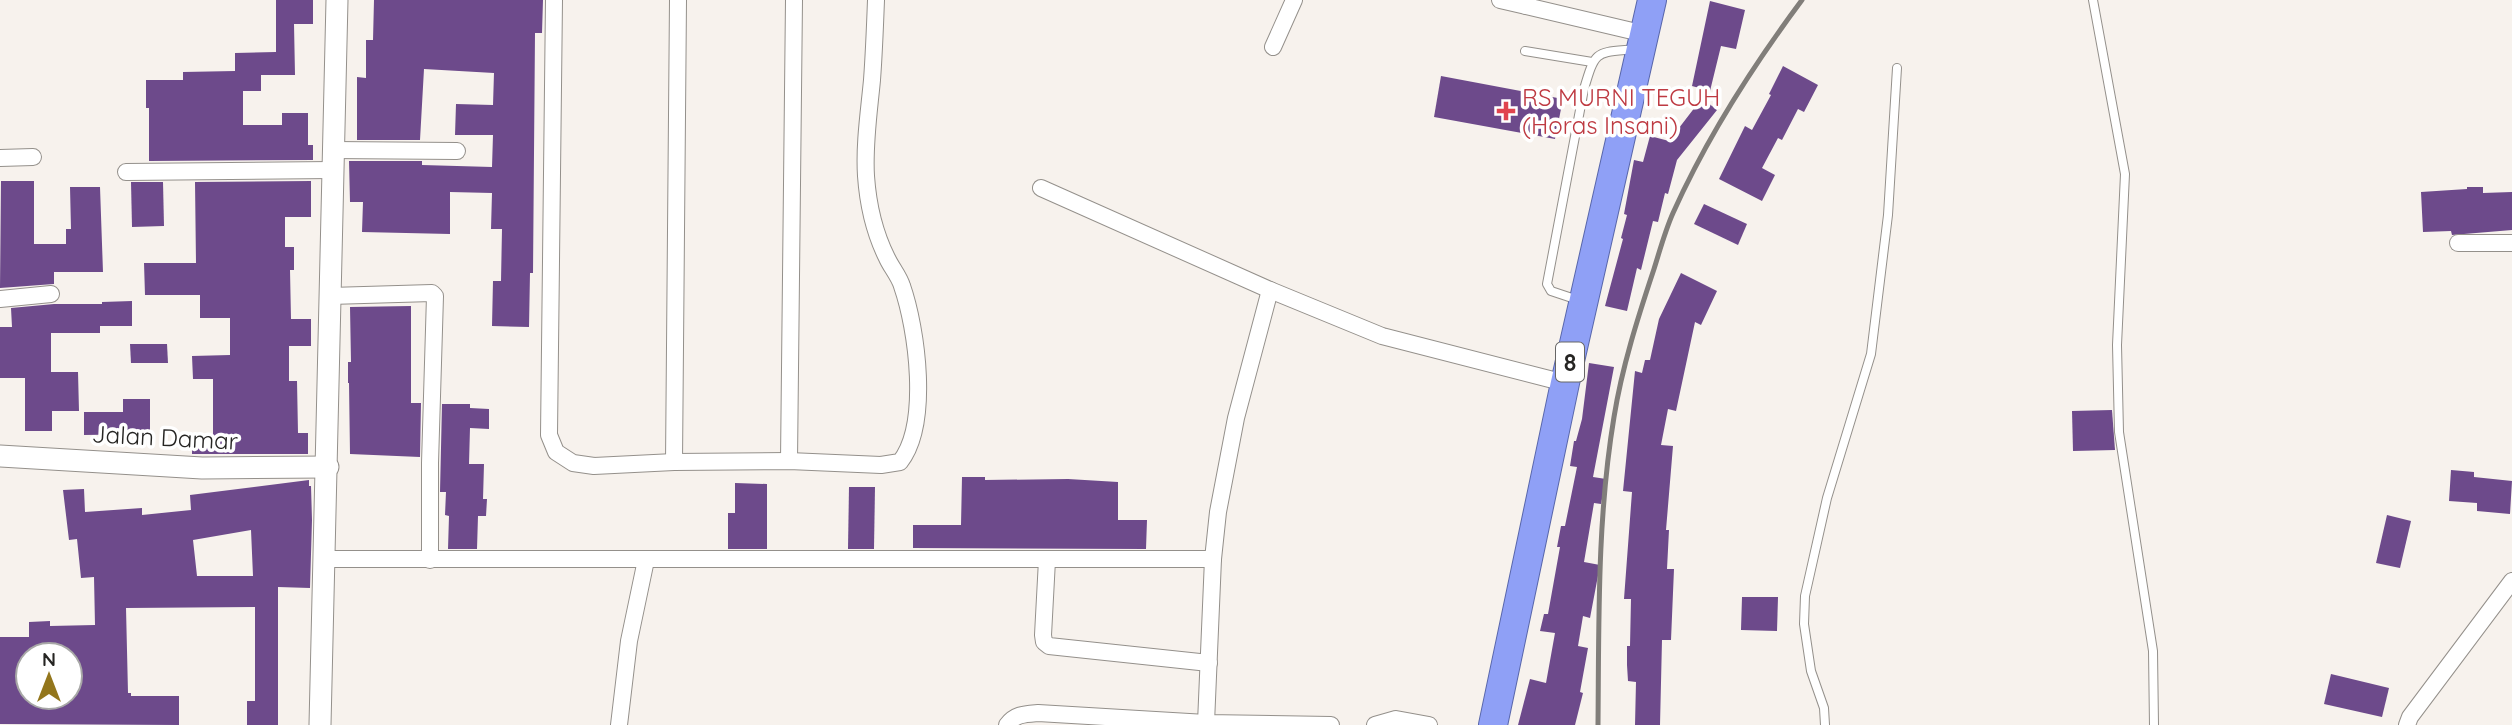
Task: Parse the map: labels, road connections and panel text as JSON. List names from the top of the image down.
{
  "streets": {
    "highway": ["8"],
    "street": ["Jalan Damar"]
  },
  "places": {
    "health": ["RS MURNI TEGUH (Horas Insani)"]
  },
  "north": "top"
}
